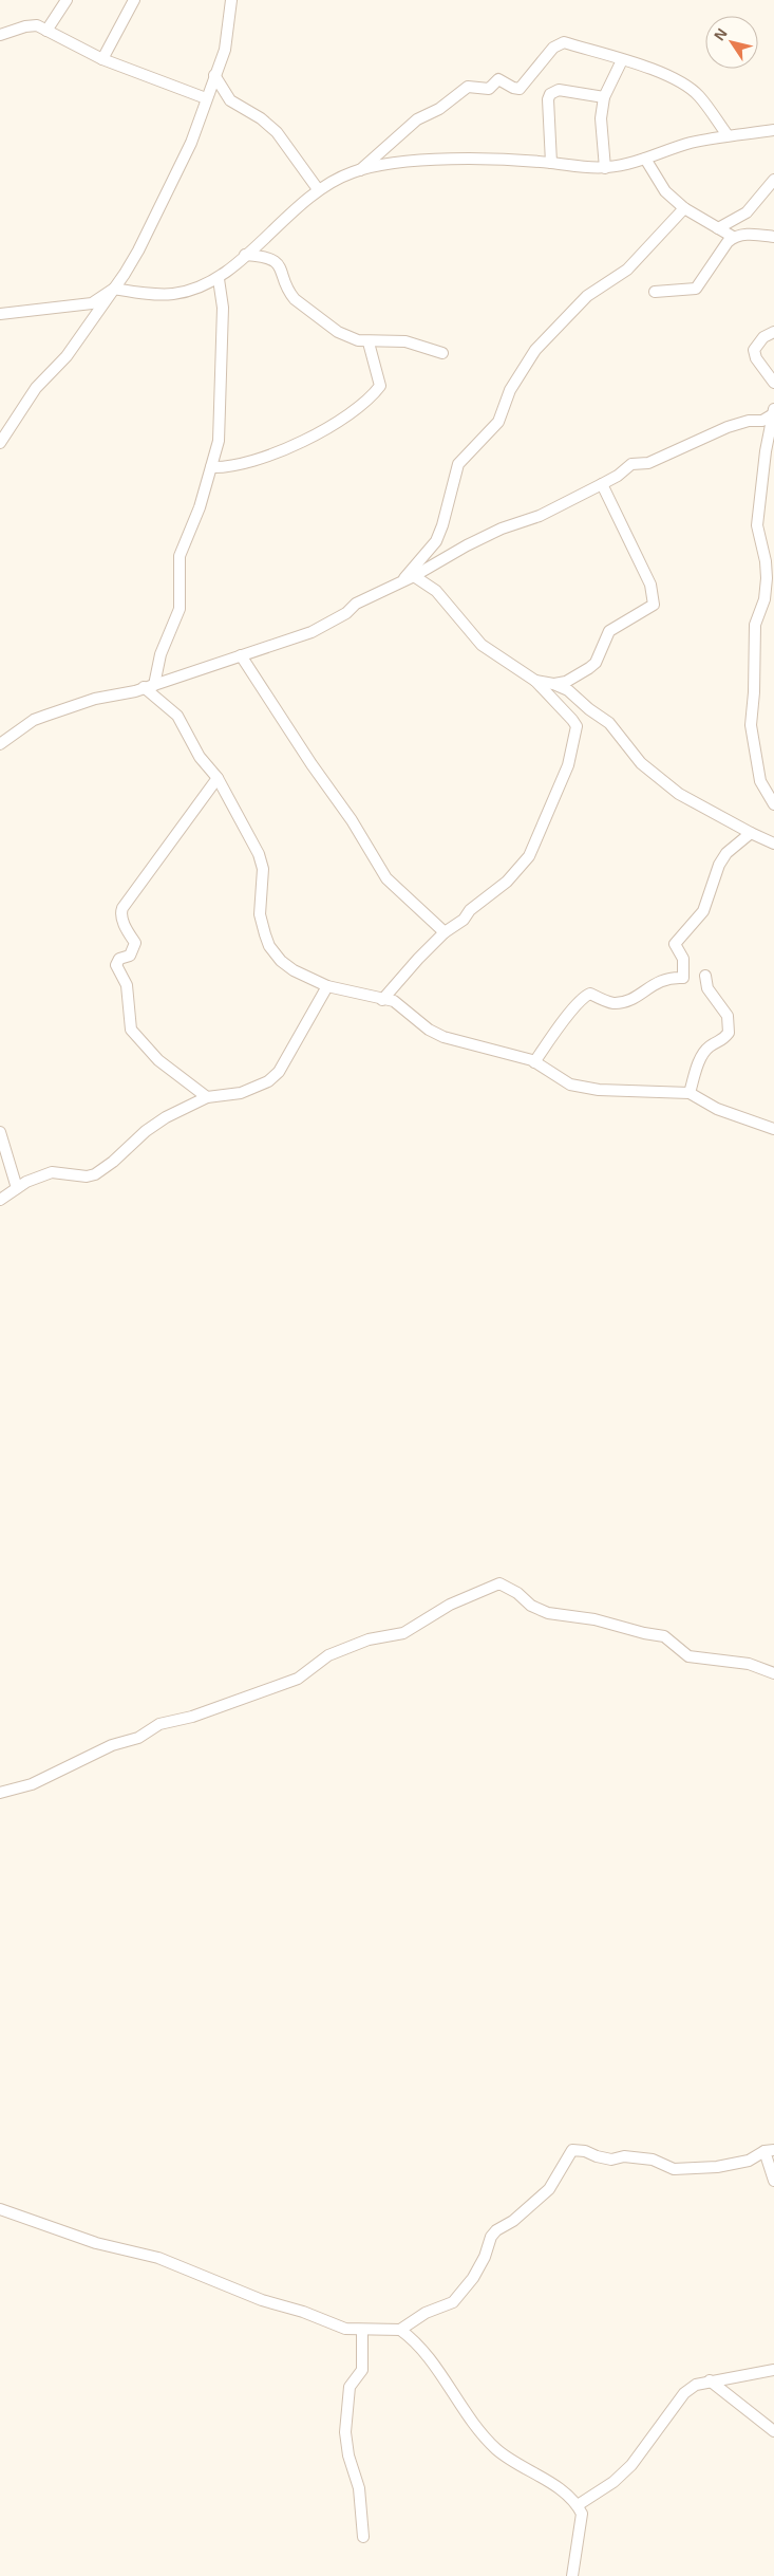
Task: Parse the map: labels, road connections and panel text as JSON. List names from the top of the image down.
{
  "north": "top left"
}
